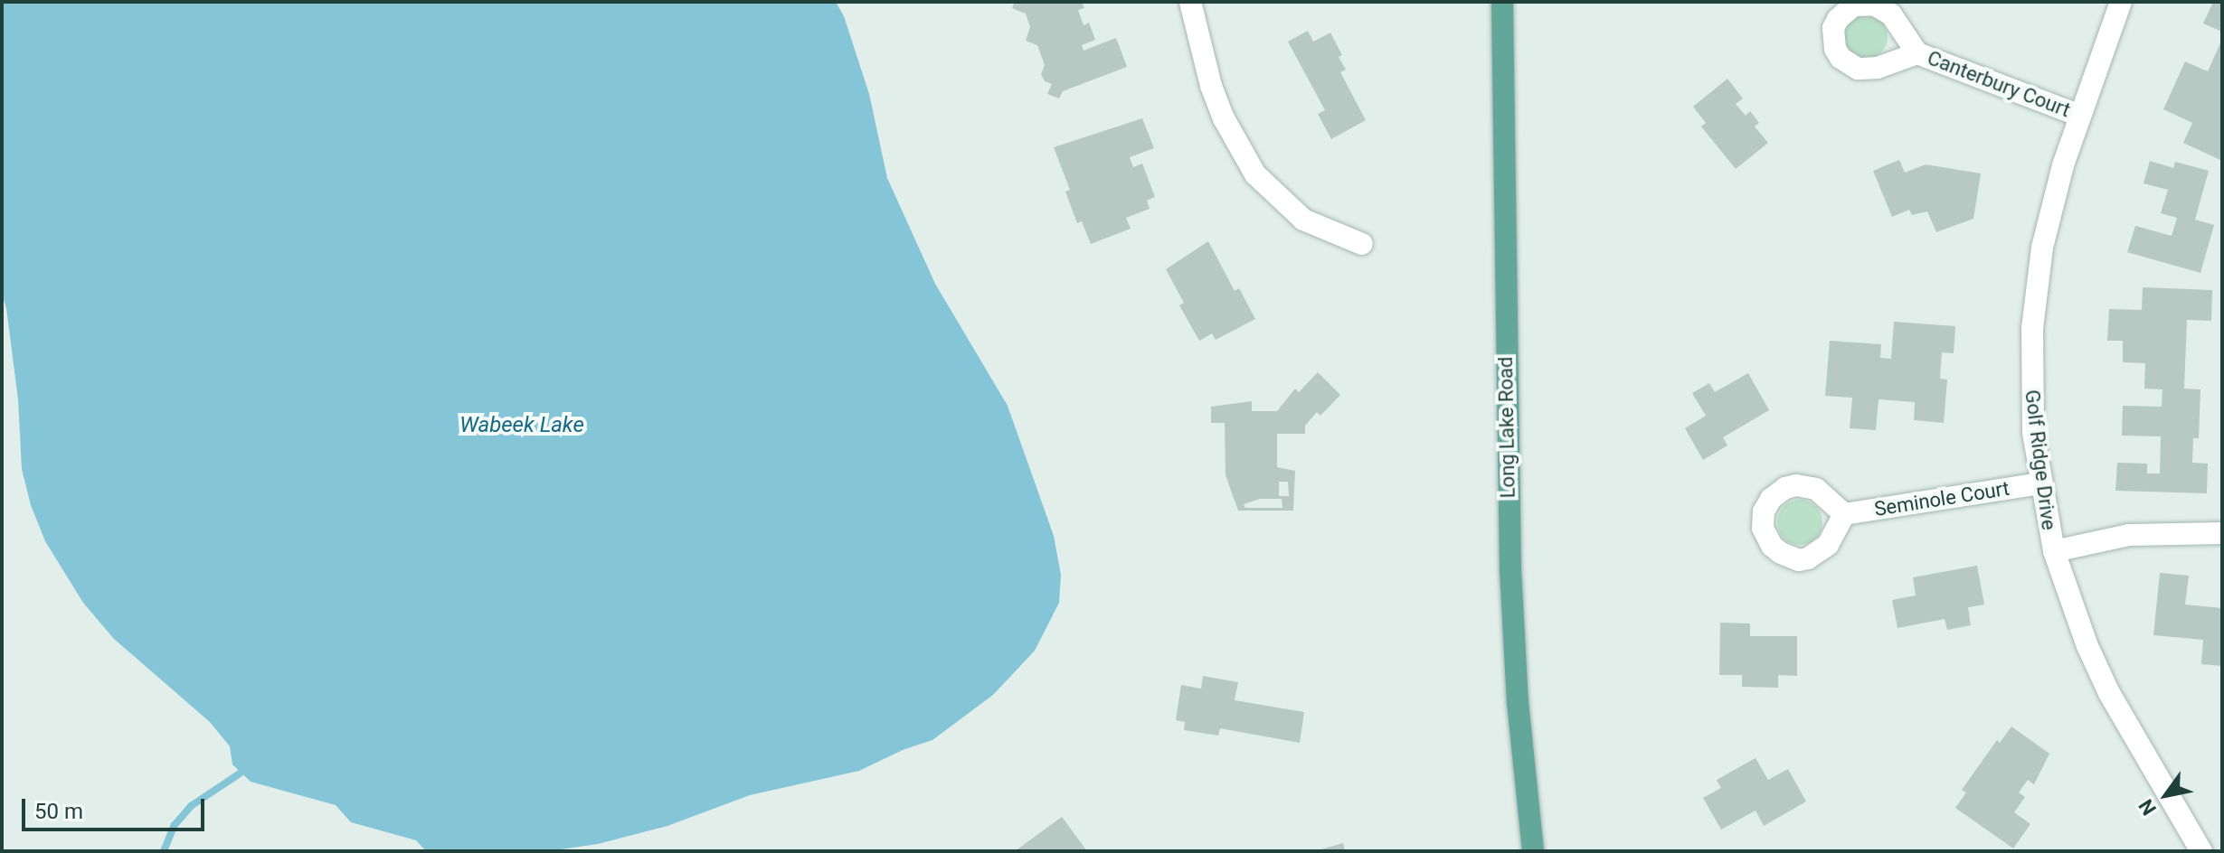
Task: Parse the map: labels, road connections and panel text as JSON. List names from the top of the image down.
{
  "streets": {
    "main road": ["Long Lake Road"],
    "street": ["Canterbury Court", "Golf Ridge Drive", "Seminole Court"]
  },
  "crossings": [
    ["Canterbury Court", "Golf Ridge Drive"],
    ["Golf Ridge Drive", "Seminole Court"]
  ],
  "water": ["Wabeek Lake"],
  "scale_bar": "50 m",
  "north": "bottom left"
}
